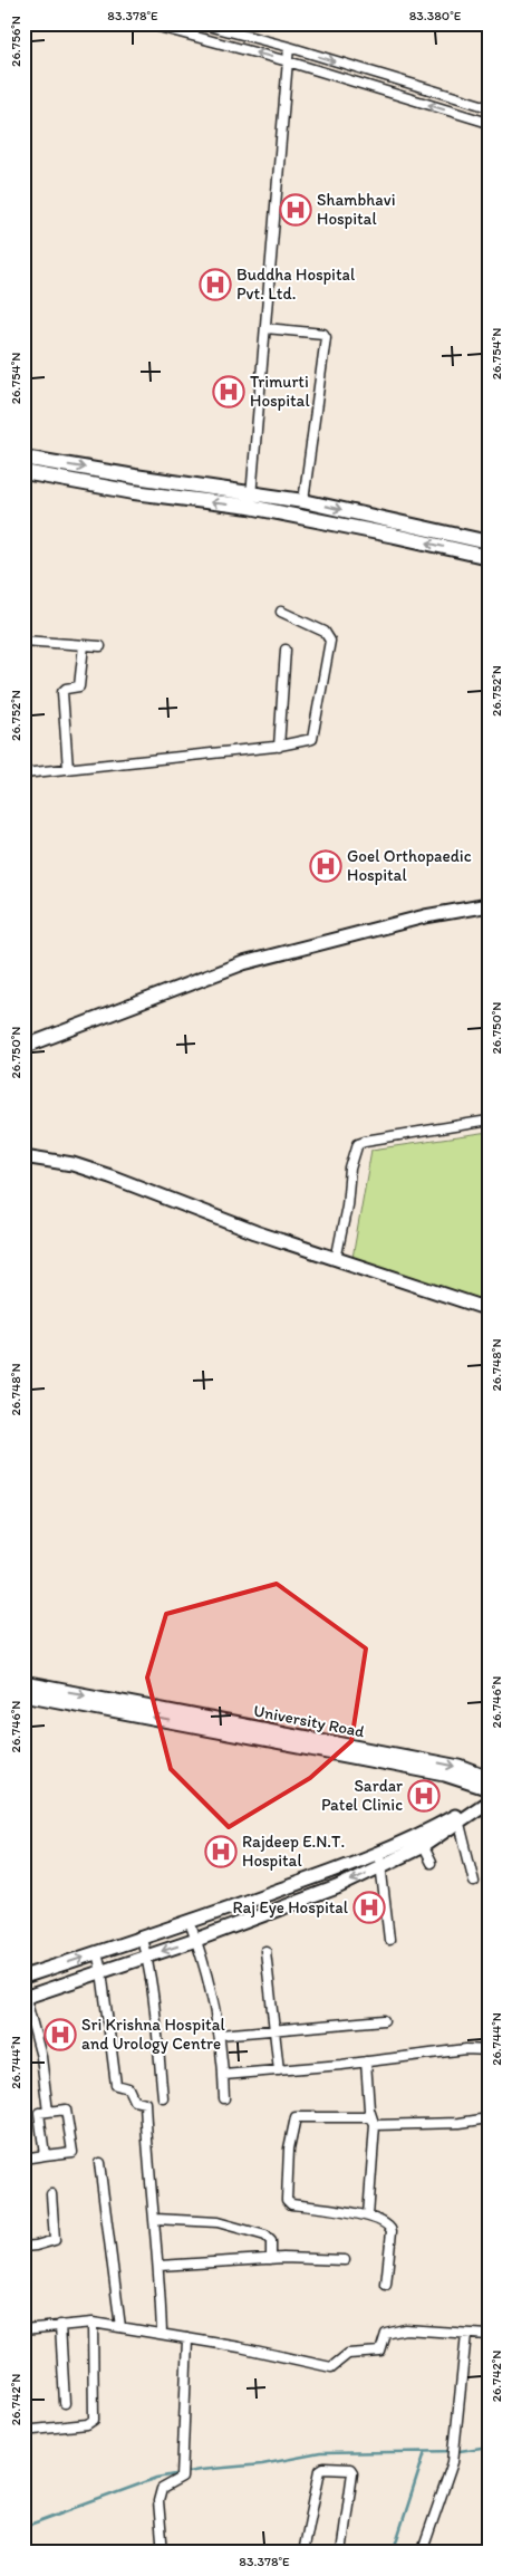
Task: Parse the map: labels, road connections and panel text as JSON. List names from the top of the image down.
{
  "streets": {
    "main road": ["University Road"]
  },
  "places": {
    "hospital": [
      "Shambhavi Hospital",
      "Buddha Hospital Pvt. Ltd.",
      "Trimurti Hospital",
      "Goel Orthopaedic Hospital",
      "Sardar Patel Clinic",
      "Rajdeep E.N.T. Hospital",
      "Raj Eye Hospital",
      "Sri Krishna Hospital and Urology Centre"
    ]
  },
  "coordinates": [
    "83.378°E",
    "83.380°E",
    "26.756°N",
    "26.754°N",
    "26.752°N",
    "26.750°N",
    "26.748°N",
    "26.746°N",
    "26.744°N",
    "26.742°N"
  ]
}
